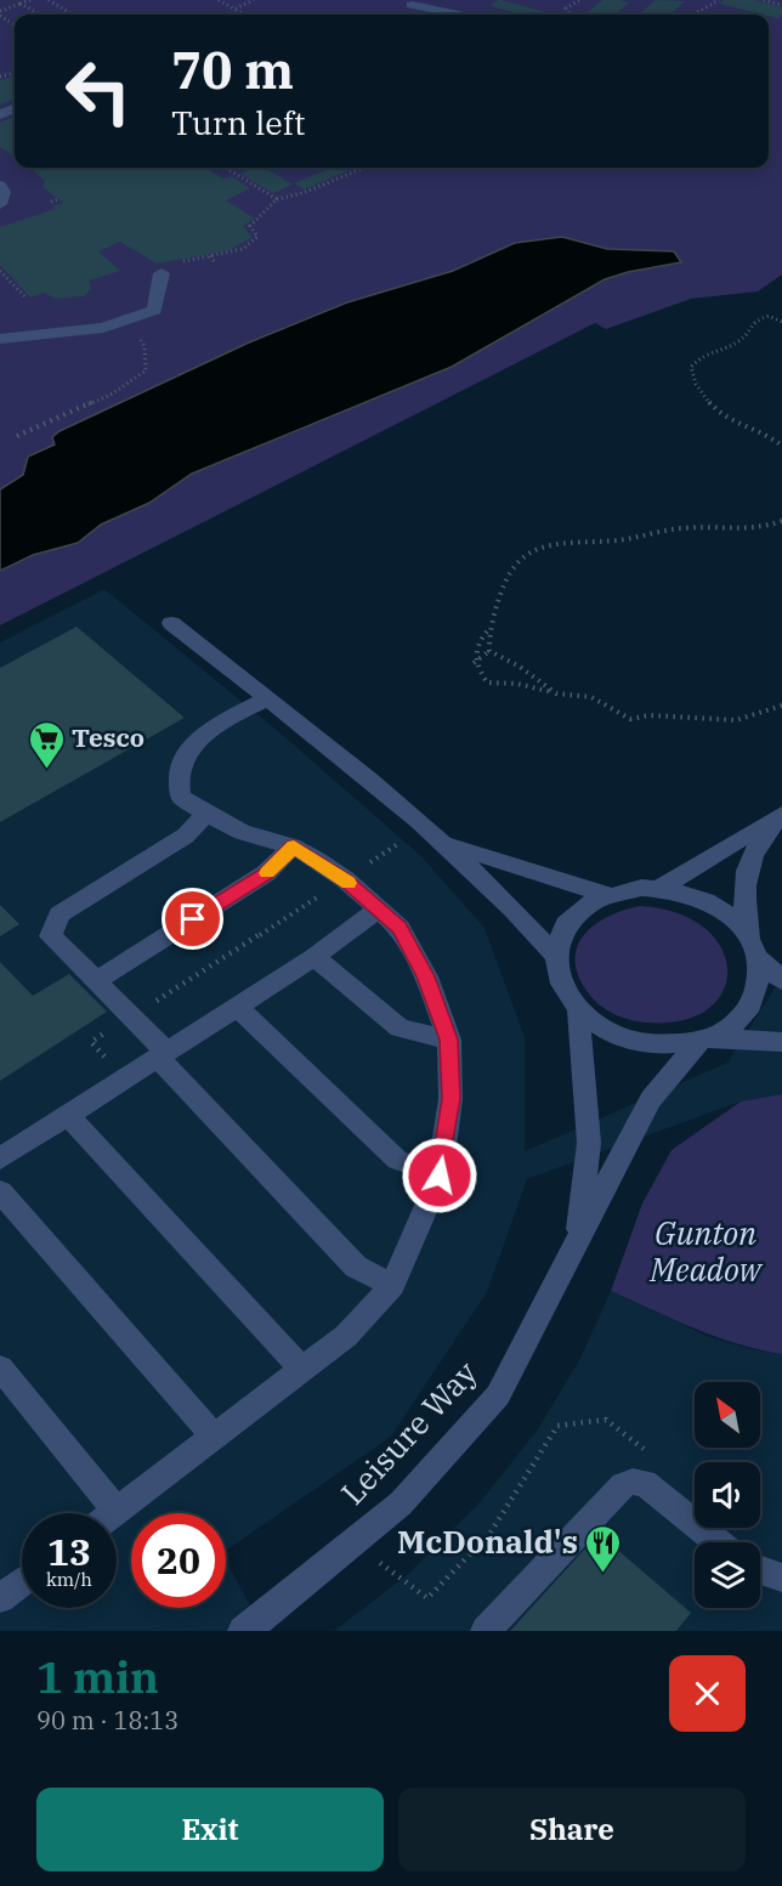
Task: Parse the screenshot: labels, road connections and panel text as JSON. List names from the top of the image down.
{
  "streets": {
    "street": ["Leisure Way"]
  },
  "parks": ["Gunton Meadow"],
  "places": {
    "supermarket": ["Tesco"],
    "restaurant": ["McDonald's"]
  },
  "north": "top left",
  "page": {
    "turn": ["70 m", "Turn left"],
    "speed": "13 km/h",
    "limit": "20",
    "heading": ["1 min", "90 m · 18:13"],
    "buttons": ["Exit", "Share"]
  }
}
